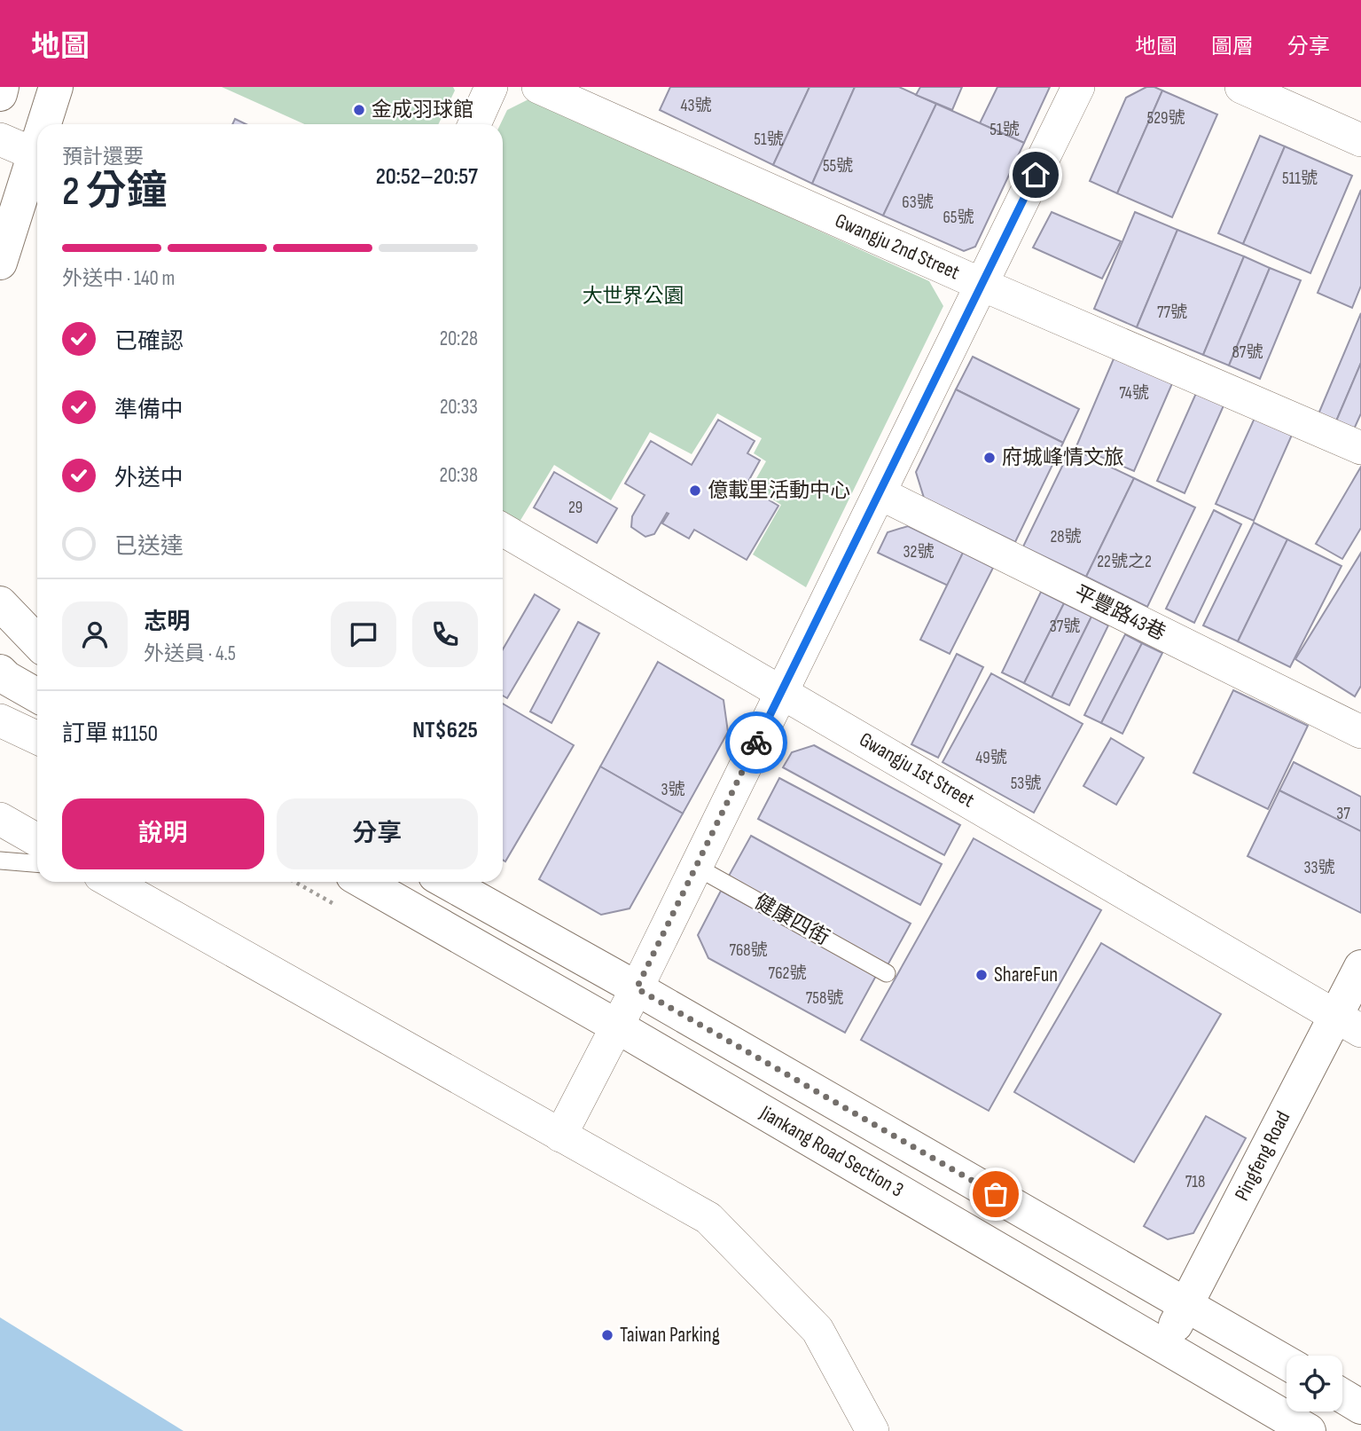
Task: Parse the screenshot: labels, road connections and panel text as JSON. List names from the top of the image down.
{
  "streets": {
    "street": [
      "Gwangju 2nd Street",
      "平豐路43巷",
      "Gwangju 1st Street",
      "Jiankang Road Section 3",
      "Pingfeng Road"
    ],
    "lane": ["健康四街"]
  },
  "crossings": [
    ["Gwangju 1st Street", "Pingfeng Road"],
    ["Jiankang Road Section 3", "Pingfeng Road"]
  ],
  "parks": ["大世界公園"],
  "places": [
    "金成羽球館",
    "府城峰情文旅",
    "億載里活動中心",
    "ShareFun",
    "Taiwan Parking"
  ],
  "house_numbers": [
    "43號",
    "529號",
    "51號",
    "51號",
    "55號",
    "511號",
    "63號",
    "65號",
    "77號",
    "87號",
    "74號",
    "29",
    "28號",
    "32號",
    "22號之2",
    "37號",
    "49號",
    "53號",
    "3號",
    "37",
    "33號",
    "768號",
    "762號",
    "758號",
    "718"
  ],
  "page": {
    "header": "地圖",
    "nav": ["地圖", "圖層", "分享"],
    "heading": ["2 分鐘", "預計還要", "20:52–20:57"],
    "panel": [
      "志明",
      "外送員 · 4.5",
      "訂單 #1150",
      "NT$625"
    ],
    "bar": "外送中 · 140 m",
    "list": [
      ["已確認", "20:28"],
      ["準備中", "20:33"],
      ["外送中", "20:38"],
      "已送達"
    ],
    "buttons": ["說明", "分享"]
  }
}
